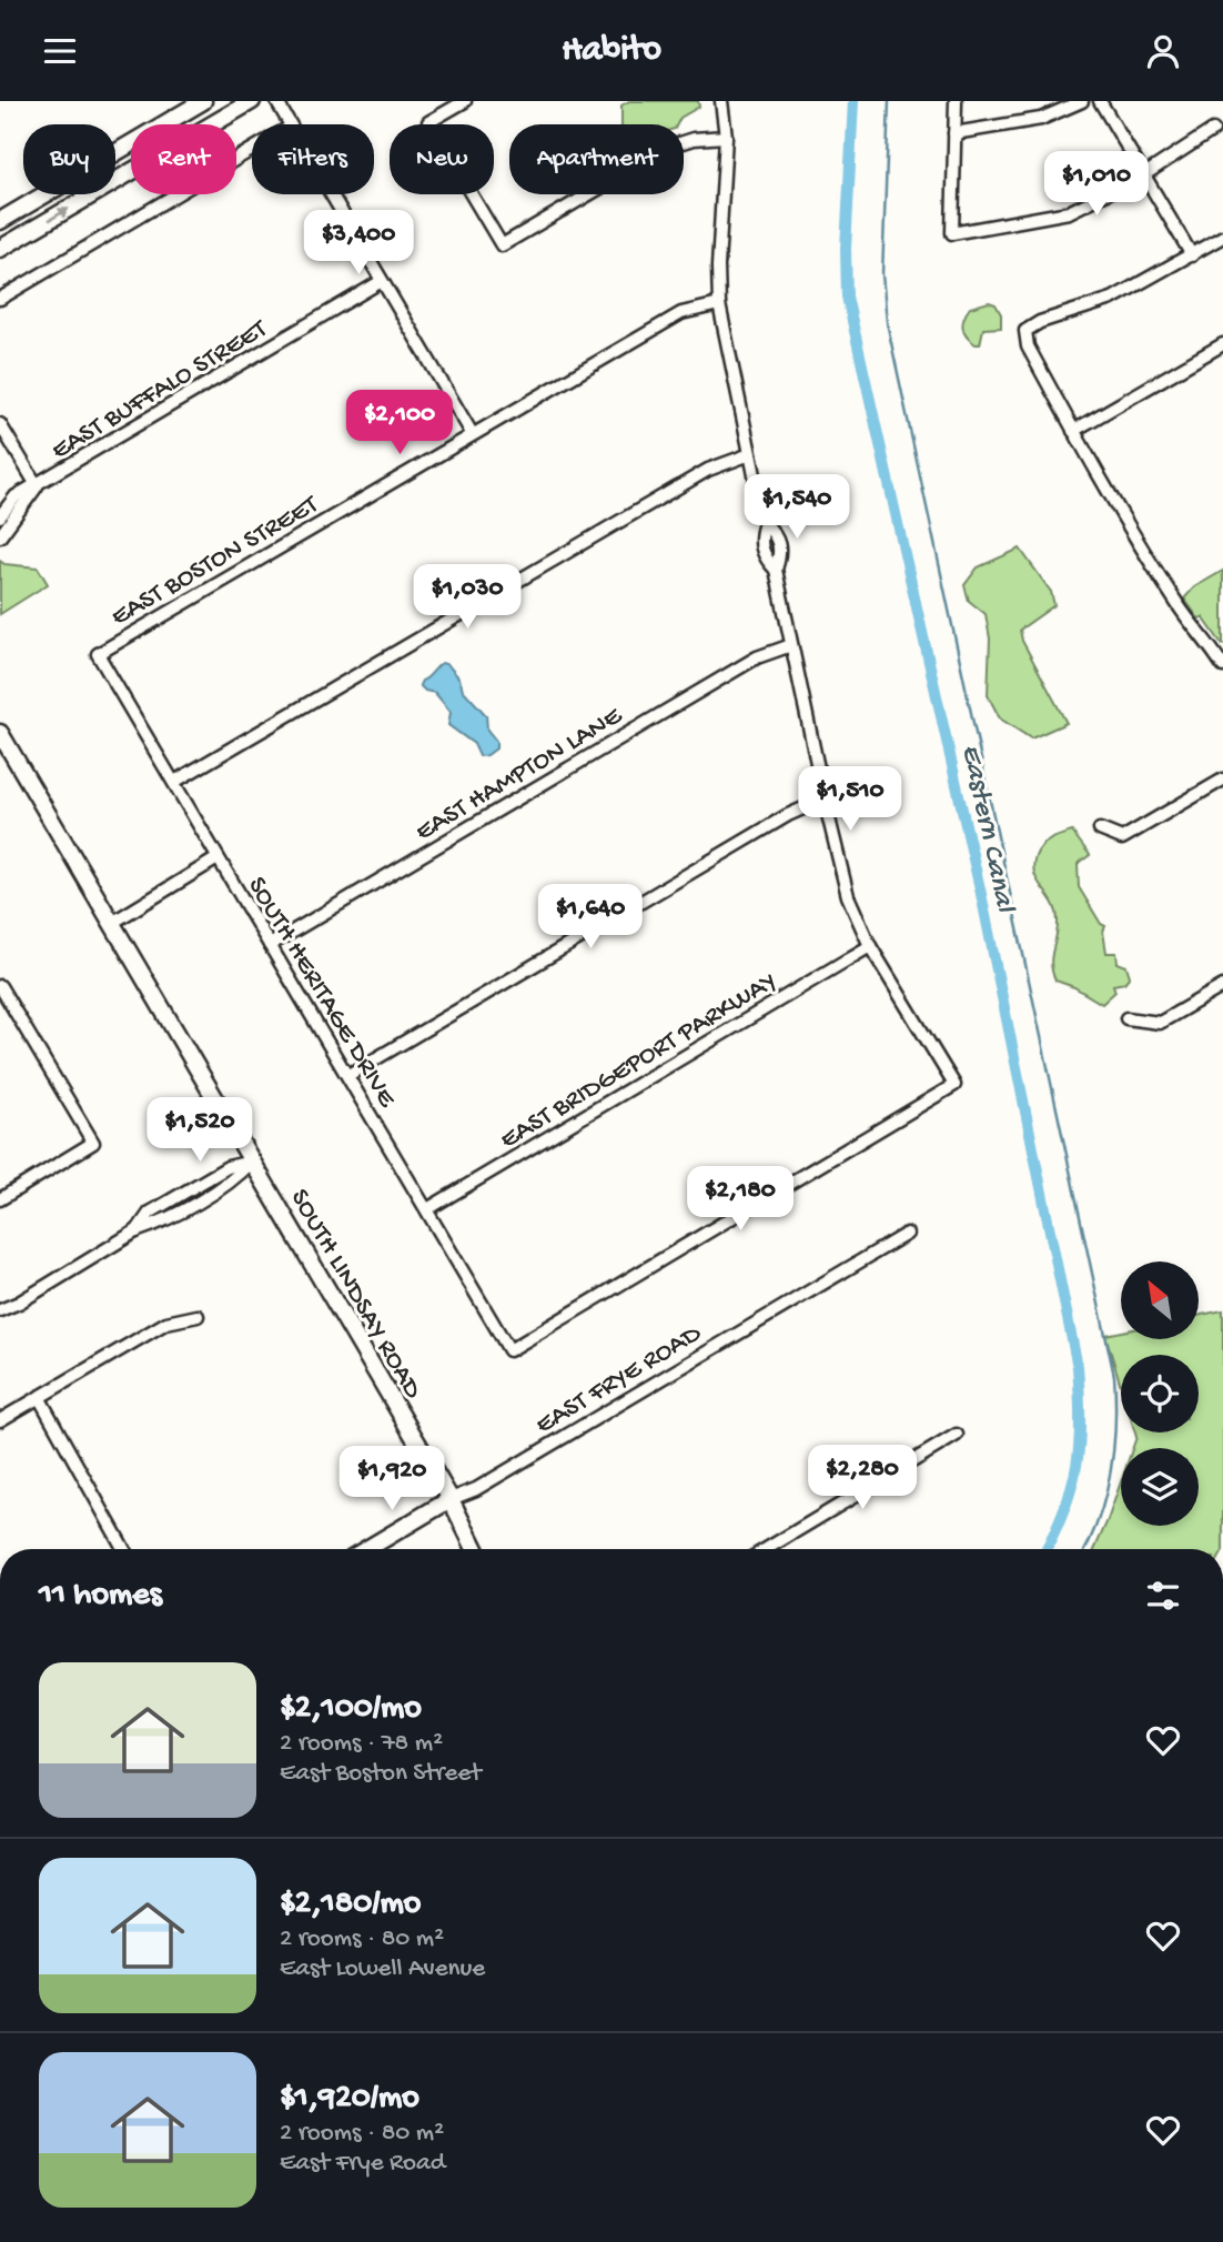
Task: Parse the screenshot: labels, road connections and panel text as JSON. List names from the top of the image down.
{
  "streets": {
    "main road": ["SOUTH LINDSAY ROAD", "EAST FRYE ROAD"],
    "street": [
      "EAST BUFFALO STREET",
      "EAST BOSTON STREET",
      "EAST HAMPTON LANE",
      "SOUTH HERITAGE DRIVE",
      "EAST BRIDGEPORT PARKWAY"
    ]
  },
  "crossings": [
    ["EAST BOSTON STREET", "SOUTH HERITAGE DRIVE"],
    ["EAST HAMPTON LANE", "SOUTH HERITAGE DRIVE"],
    ["SOUTH HERITAGE DRIVE", "EAST BRIDGEPORT PARKWAY"],
    ["SOUTH LINDSAY ROAD", "EAST FRYE ROAD"]
  ],
  "water": ["Eastern Canal"],
  "north": "top left",
  "page": {
    "header": "Habito",
    "chip": [
      "Buy",
      "Rent",
      "Filters",
      "New",
      "Apartment"
    ],
    "price": [
      "$1,010",
      "$3,400",
      "$2,100",
      "$1,540",
      "$1,030",
      "$1,510",
      "$1,640",
      "$1,520",
      "$2,180",
      "$2,280",
      "$1,920"
    ],
    "heading": "11 homes",
    "list": [
      {
        "name": "$2,100/mo",
        "note": "2 rooms · 78 m² · East Boston Street"
      },
      {
        "name": "$2,180/mo",
        "note": "2 rooms · 80 m² · East Lowell Avenue"
      },
      {
        "name": "$1,920/mo",
        "note": "2 rooms · 80 m² · East Frye Road"
      }
    ]
  }
}
